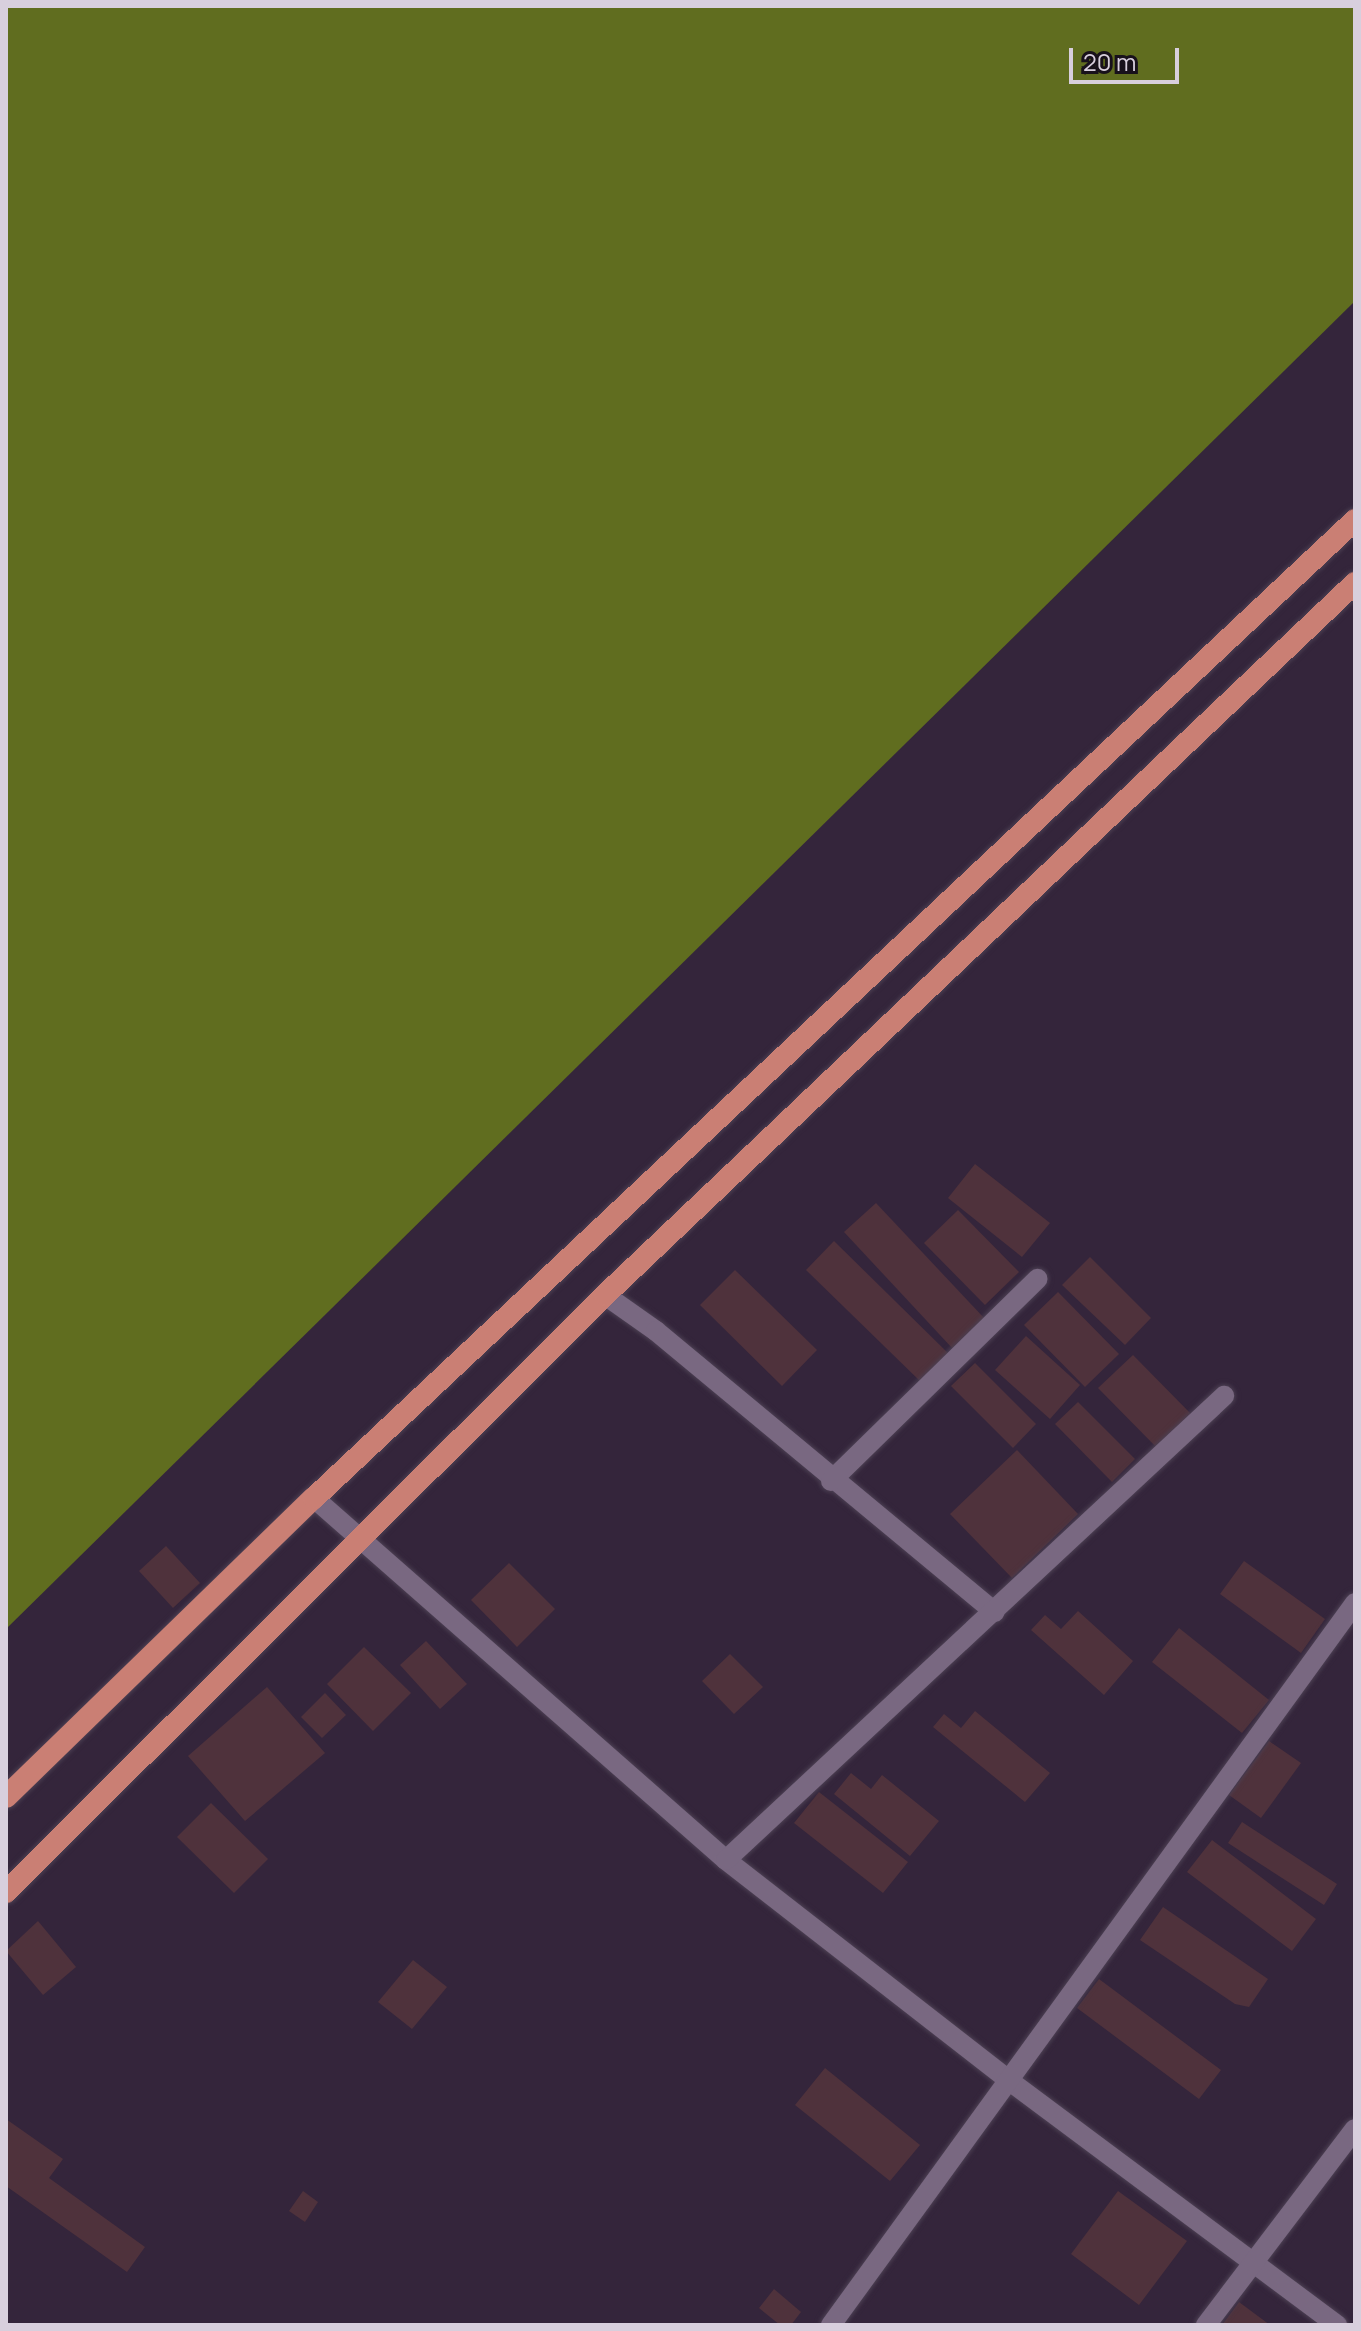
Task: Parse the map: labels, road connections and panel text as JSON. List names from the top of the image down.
{
  "scale_bar": "20 m"
}
